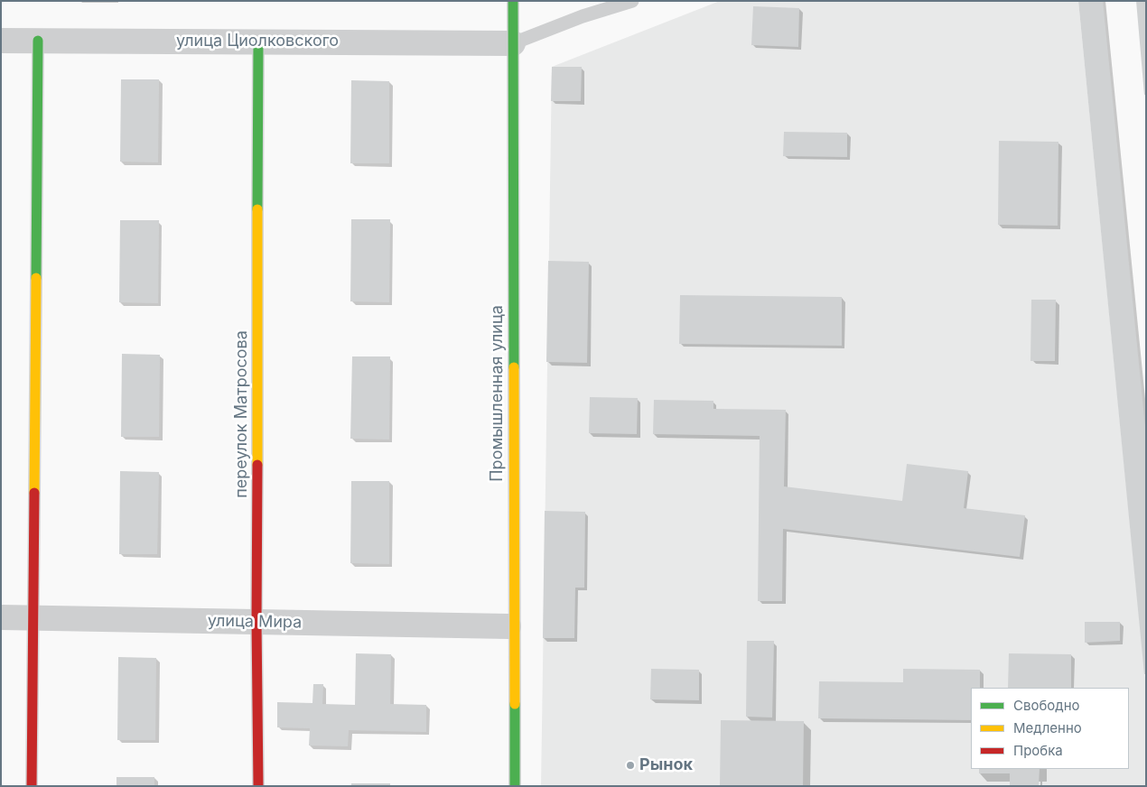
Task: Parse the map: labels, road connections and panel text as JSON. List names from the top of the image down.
{
  "streets": {
    "street": [
      "улица Циолковского",
      "Промышленная улица",
      "переулок Матросова",
      "улица Мира"
    ]
  },
  "crossings": [
    ["улица Циолковского", "Промышленная улица"],
    ["улица Циолковского", "переулок Матросова"],
    ["переулок Матросова", "улица Мира"]
  ],
  "places": ["Рынок"],
  "legend": ["Свободно", "Медленно", "Пробка"]
}
